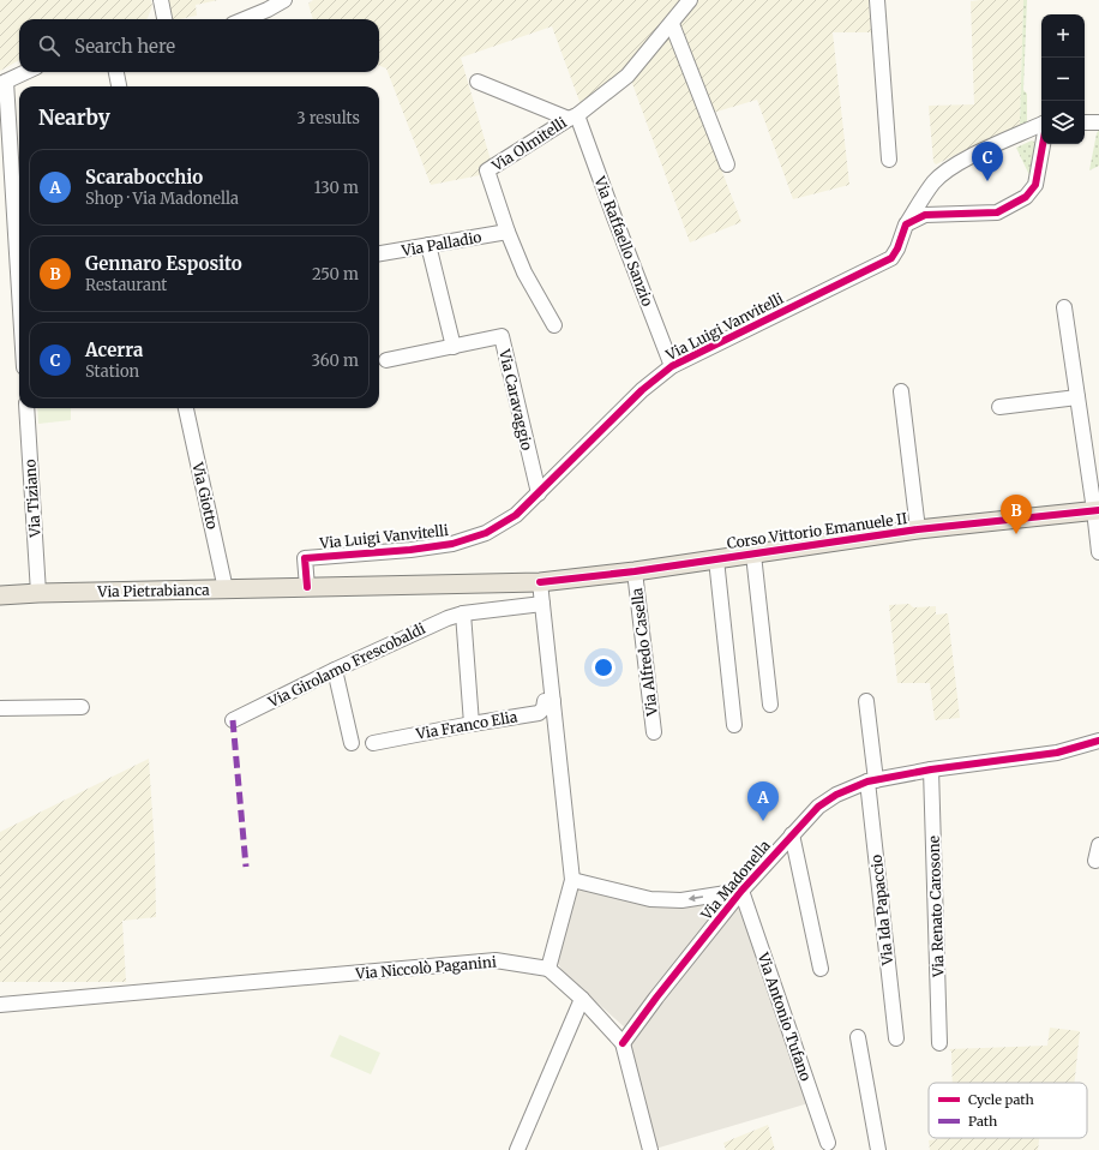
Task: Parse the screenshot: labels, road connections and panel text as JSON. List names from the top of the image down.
{
  "streets": {
    "main road": ["Corso Vittorio Emanuele II", "Via Pietrabianca"],
    "street": [
      "Via Olmitelli",
      "Via Raffaello Sanzio",
      "Via Palladio",
      "Via Luigi Vanvitelli",
      "Via Caravaggio",
      "Via Giotto",
      "Via Tiziano",
      "Via Alfredo Casella",
      "Via Girolamo Frescobaldi",
      "Via Franco Elia",
      "Via Madonella",
      "Via Renato Carosone",
      "Via Ida Papaccio",
      "Via Niccolò Paganini",
      "Via Antonio Tufano"
    ]
  },
  "crossings": [
    ["Via Olmitelli", "Via Raffaello Sanzio"],
    ["Via Olmitelli", "Via Palladio"],
    ["Via Raffaello Sanzio", "Via Luigi Vanvitelli"],
    ["Via Luigi Vanvitelli", "Via Caravaggio"],
    ["Via Luigi Vanvitelli", "Via Pietrabianca"],
    ["Via Giotto", "Via Pietrabianca"],
    ["Via Tiziano", "Via Pietrabianca"],
    ["Corso Vittorio Emanuele II", "Via Pietrabianca"],
    ["Corso Vittorio Emanuele II", "Via Alfredo Casella"],
    ["Via Madonella", "Via Renato Carosone"],
    ["Via Madonella", "Via Ida Papaccio"],
    ["Via Madonella", "Via Antonio Tufano"]
  ],
  "legend": ["Cycle path", "Path"],
  "page": {
    "map_buttons": ["+", "−"],
    "search": "Search here",
    "heading": ["Nearby", "3 results"],
    "pins": ["C", "B", "A"],
    "list": [
      {
        "mark": "A",
        "name": "Scarabocchio",
        "note": "Shop · Via Madonella",
        "value": "130 m"
      },
      {
        "mark": "B",
        "name": "Gennaro Esposito",
        "note": "Restaurant",
        "value": "250 m"
      },
      {
        "mark": "C",
        "name": "Acerra",
        "note": "Station",
        "value": "360 m"
      }
    ]
  }
}
